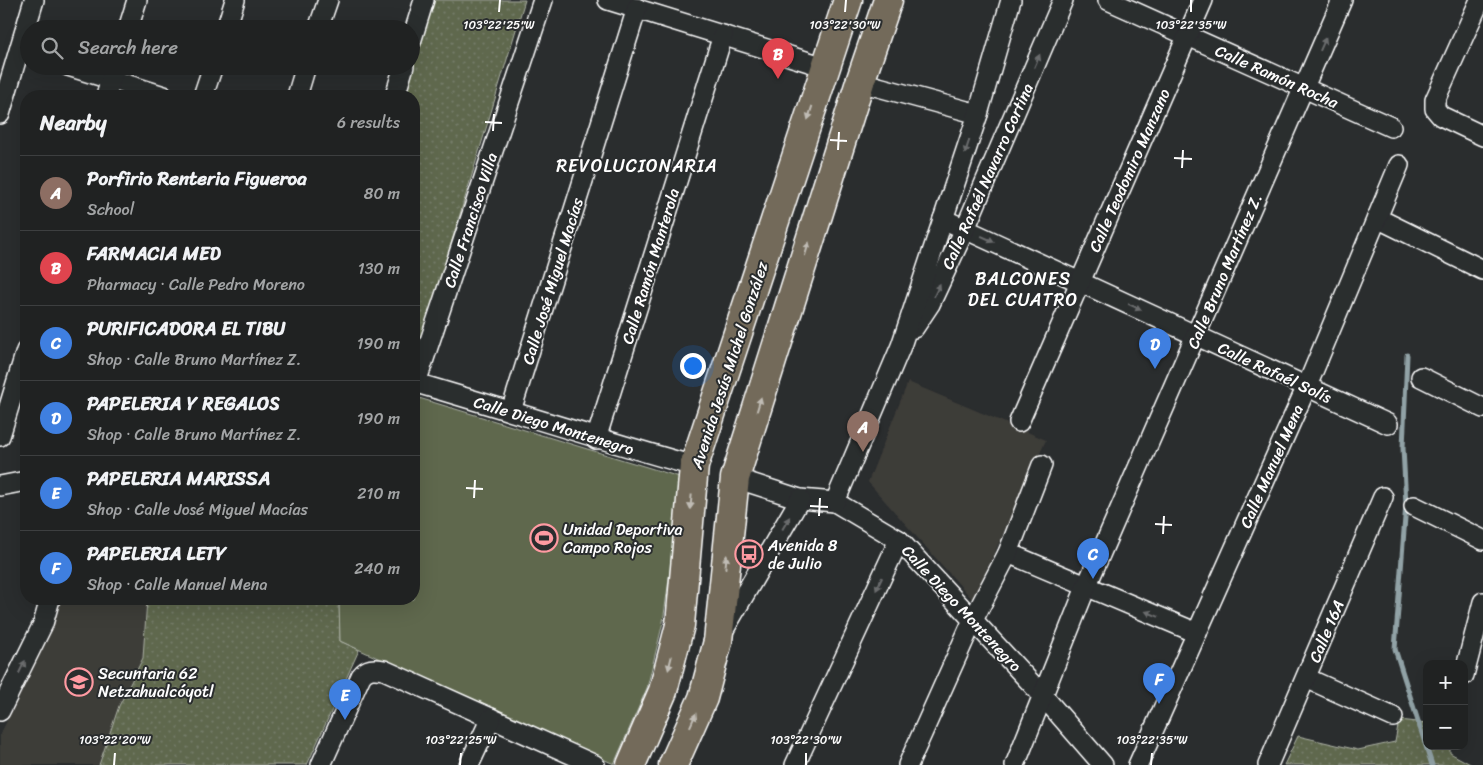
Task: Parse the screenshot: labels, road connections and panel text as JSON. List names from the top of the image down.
{
  "streets": {
    "main road": ["Avenida Jesús Michel González"],
    "street": [
      "Calle Ramón Rocha",
      "Calle Teodomiro Manzano",
      "Calle Rafaél Navarro Cortina",
      "Calle Francisco Villa",
      "Calle Ramón Manterola",
      "Calle Bruno Martínez Z.",
      "Calle José Miguel Macías",
      "Calle Rafaél Solís",
      "Calle Diego Montenegro",
      "Calle Manuel Mena",
      "Calle 16A"
    ]
  },
  "crossings": [
    ["Calle Ramón Rocha", "Calle Teodomiro Manzano"],
    ["Calle Ramón Rocha", "Calle Bruno Martínez Z."],
    ["Calle Teodomiro Manzano", "Calle Rafaél Solís"],
    ["Calle Rafaél Navarro Cortina", "Calle Rafaél Solís"],
    ["Calle Rafaél Navarro Cortina", "Calle Diego Montenegro"],
    ["Calle Ramón Manterola", "Calle Diego Montenegro"],
    ["Calle Bruno Martínez Z.", "Calle Rafaél Solís"],
    ["Calle Bruno Martínez Z.", "Calle Diego Montenegro"],
    ["Calle José Miguel Macías", "Calle Diego Montenegro"],
    ["Avenida Jesús Michel González", "Calle Diego Montenegro"],
    ["Calle Rafaél Solís", "Calle Manuel Mena"]
  ],
  "one_way": ["Calle Rafaél Solís"],
  "districts": ["REVOLUCIONARIA", "BALCONES DEL CUATRO"],
  "places": {
    "sports": ["Unidad Deportiva Campo Rojos"],
    "bus stop": ["Avenida 8 de Julio"],
    "school or university": ["Secuntaria 62 Netzahualcóyotl"]
  },
  "page": {
    "search": "Search here",
    "pins": [
      "B",
      "D",
      "A",
      "C",
      "F",
      "E"
    ],
    "heading": ["Nearby", "6 results"],
    "list": [
      {
        "mark": "A",
        "name": "Porfirio Renteria Figueroa",
        "note": "School",
        "value": "80 m"
      },
      {
        "mark": "B",
        "name": "FARMACIA MED",
        "note": "Pharmacy · Calle Pedro Moreno",
        "value": "130 m"
      },
      {
        "mark": "C",
        "name": "PURIFICADORA EL TIBU",
        "note": "Shop · Calle Bruno Martínez Z.",
        "value": "190 m"
      },
      {
        "mark": "D",
        "name": "PAPELERIA Y REGALOS",
        "note": "Shop · Calle Bruno Martínez Z.",
        "value": "190 m"
      },
      {
        "mark": "E",
        "name": "PAPELERIA MARISSA",
        "note": "Shop · Calle José Miguel Macías",
        "value": "210 m"
      },
      {
        "mark": "F",
        "name": "PAPELERIA LETY",
        "note": "Shop · Calle Manuel Mena",
        "value": "240 m"
      }
    ],
    "map_buttons": ["+", "−"]
  },
  "coordinates": [
    "103°22'25\"W",
    "103°22'30\"W",
    "103°22'35\"W",
    "103°22'20\"W"
  ]
}
